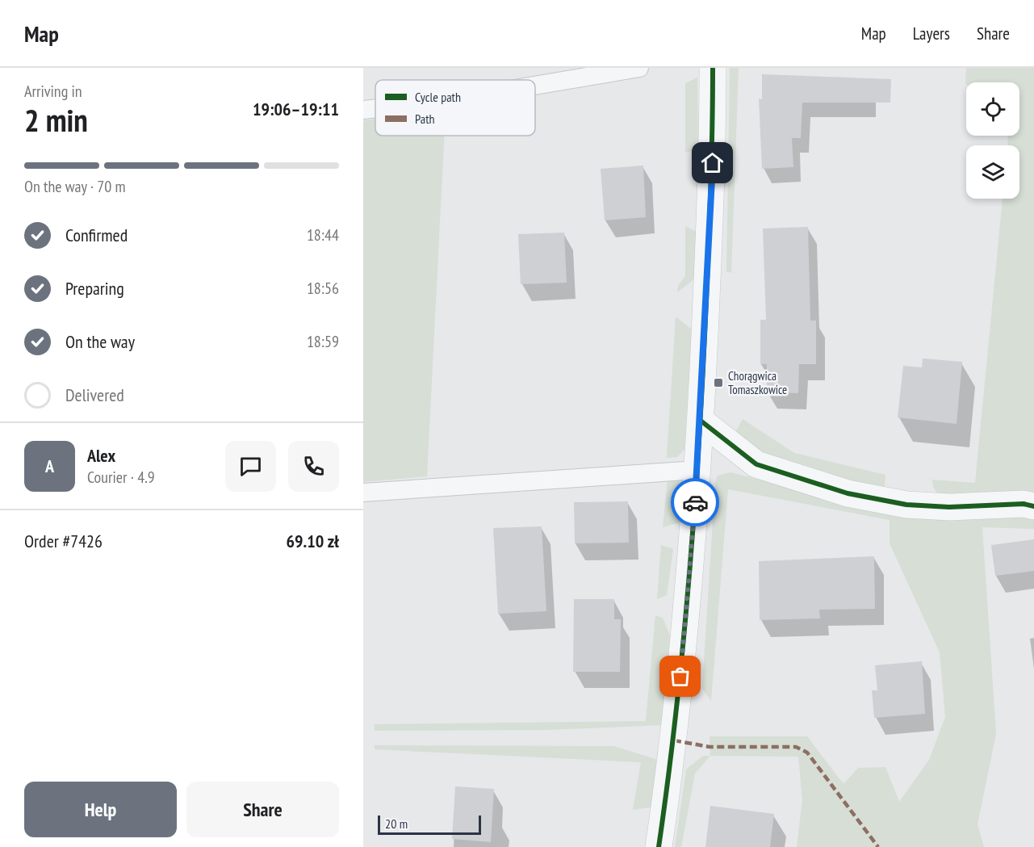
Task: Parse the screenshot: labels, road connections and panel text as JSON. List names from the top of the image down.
{
  "places": {
    "transit": ["Chorągwica Tomaszkowice"]
  },
  "legend": ["Cycle path", "Path"],
  "scale_bar": "20 m",
  "page": {
    "header": "Map",
    "nav": ["Map", "Layers", "Share"],
    "heading": ["2 min", "Arriving in", "19:06–19:11"],
    "panel": [
      "Alex",
      "Courier · 4.9",
      "Order #7426",
      "69.10 zł"
    ],
    "bar": "On the way · 70 m",
    "list": [
      ["Confirmed", "18:44"],
      ["Preparing", "18:56"],
      ["On the way", "18:59"],
      "Delivered"
    ],
    "round": "A",
    "buttons": ["Help", "Share"],
    "scale": "20 m"
  }
}
